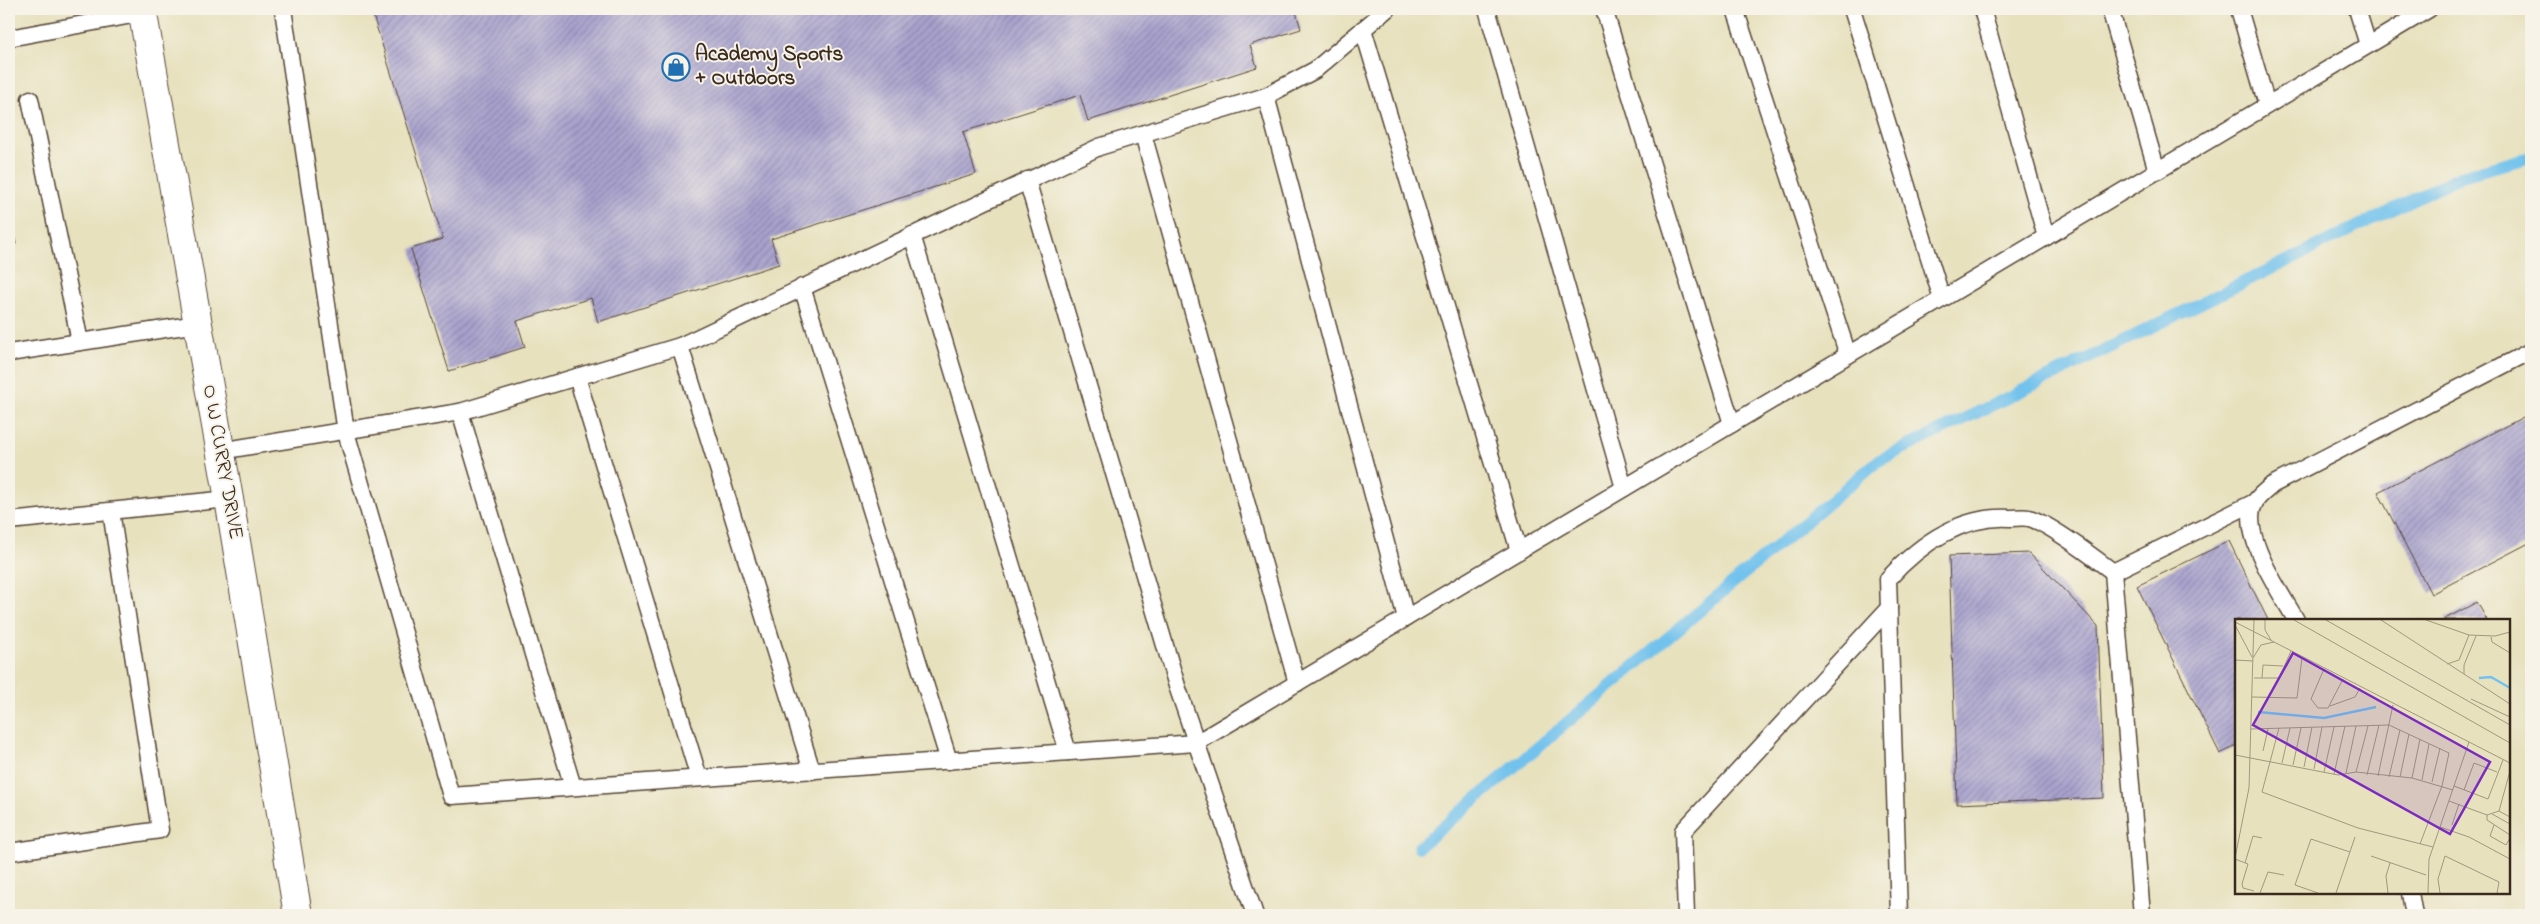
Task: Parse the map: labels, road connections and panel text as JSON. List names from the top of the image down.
{
  "streets": {
    "street": ["O W CURRY DRIVE"]
  },
  "places": {
    "shop": ["Academy Sports + Outdoors"]
  }
}
